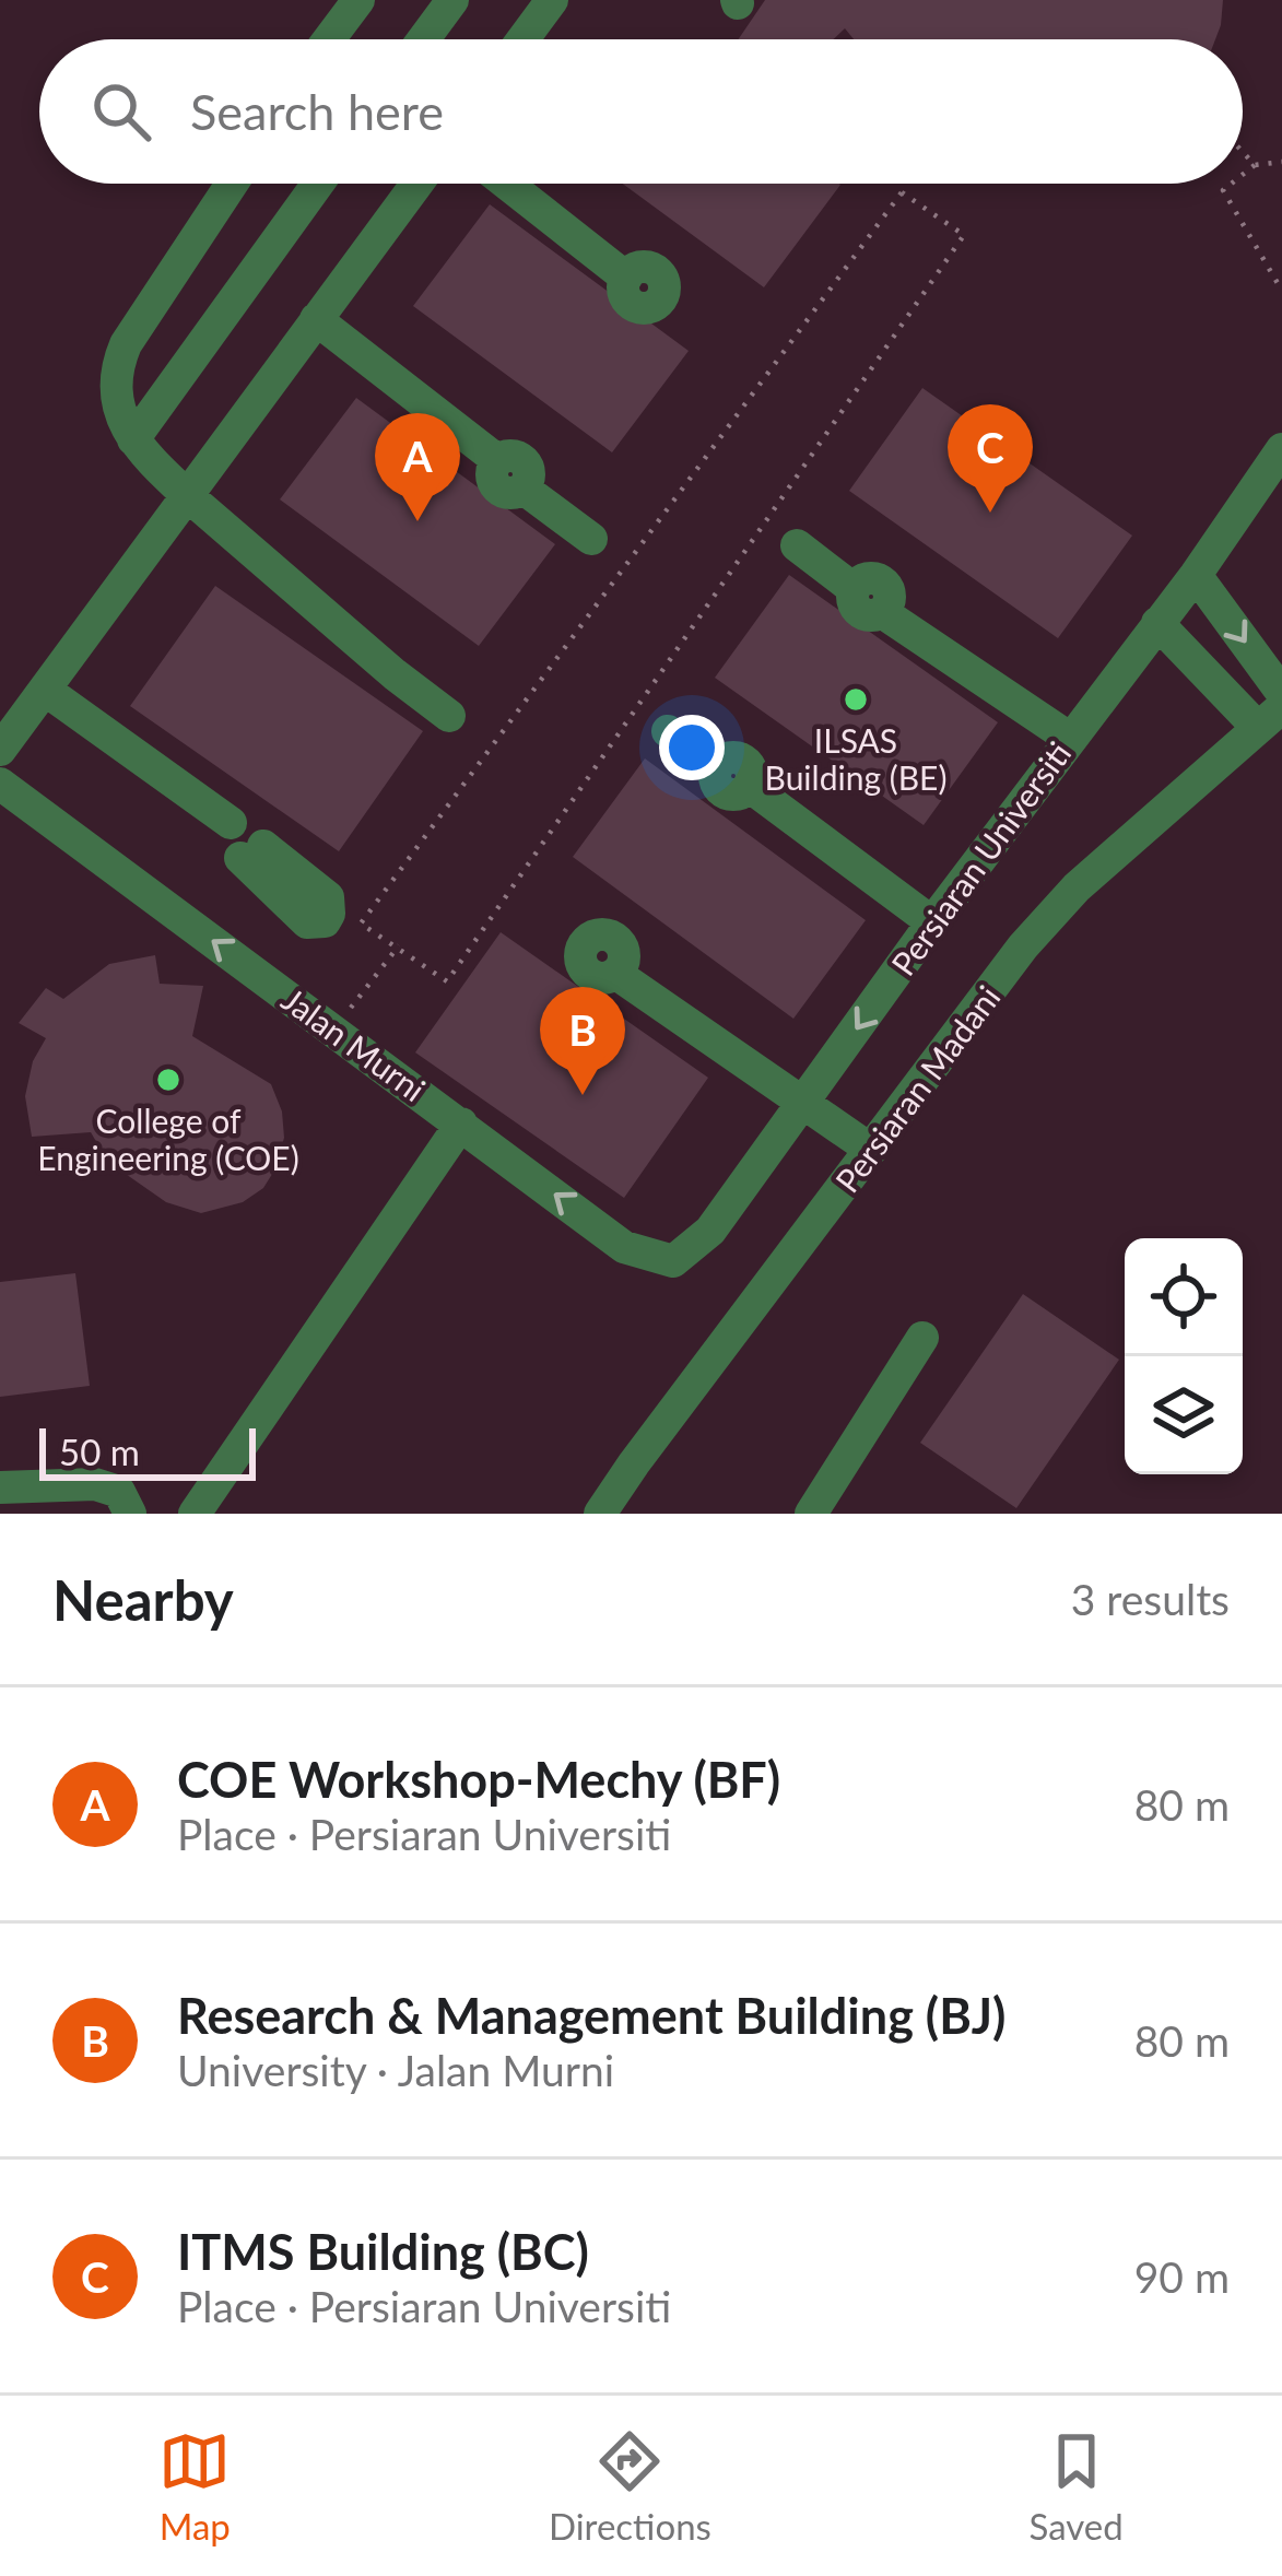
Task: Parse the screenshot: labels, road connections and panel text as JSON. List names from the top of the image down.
{
  "streets": {
    "street": ["Persiaran Universiti", "Jalan Murni", "Persiaran Madani"]
  },
  "crossings": [
    ["Persiaran Universiti", "Jalan Murni"]
  ],
  "one_way": ["Jalan Murni"],
  "places": ["ILSAS Building (BE)", "College of Engineering (COE)"],
  "scale_bar": "50 m",
  "page": {
    "search": "Search here",
    "pins": ["C", "A", "B"],
    "scale": "50 m",
    "heading": ["Nearby", "3 results"],
    "list": [
      {
        "mark": "A",
        "name": "COE Workshop-Mechy (BF)",
        "note": "Place · Persiaran Universiti",
        "value": "80 m"
      },
      {
        "mark": "B",
        "name": "Research & Management Building (BJ)",
        "note": "University · Jalan Murni",
        "value": "80 m"
      },
      {
        "mark": "C",
        "name": "ITMS Building (BC)",
        "note": "Place · Persiaran Universiti",
        "value": "90 m"
      }
    ],
    "nav": ["Map", "Directions", "Saved"]
  }
}
